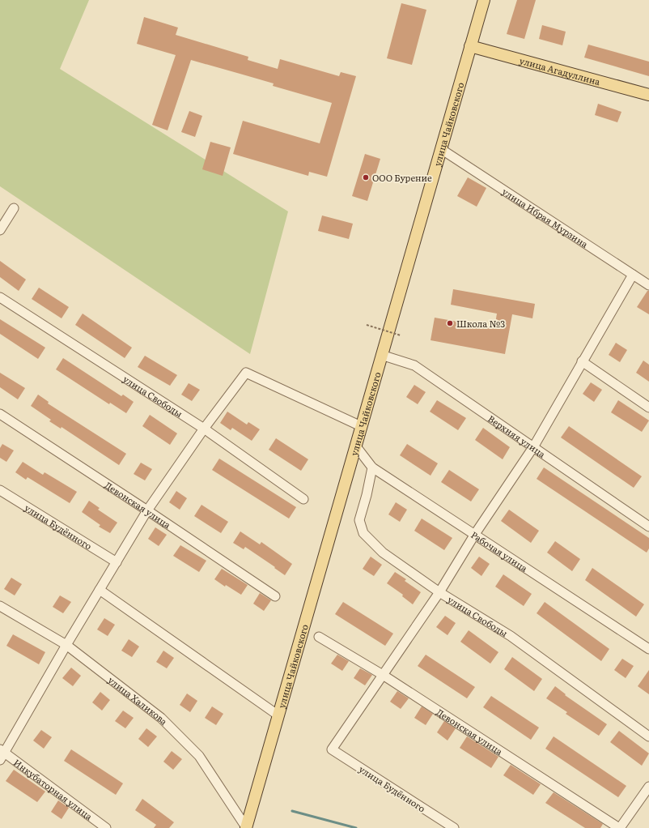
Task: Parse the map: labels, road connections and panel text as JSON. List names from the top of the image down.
{
  "streets": {
    "main road": ["улица Агадуллина", "улица Чайковского"],
    "street": [
      "улица Ибрая Мурзина",
      "улица Свободы",
      "Верхняя улица",
      "Девонская улица",
      "улица Будённого",
      "Рабочая улица",
      "улица Халикова",
      "Инкубаторная улица"
    ]
  },
  "crossings": [
    ["улица Агадуллина", "улица Чайковского"],
    ["улица Чайковского", "улица Ибрая Мурзина"],
    ["улица Чайковского", "Верхняя улица"],
    ["улица Чайковского", "Рабочая улица"],
    ["улица Чайковского", "улица Халикова"],
    ["улица Свободы", "Рабочая улица"],
    ["Девонская улица", "улица Будённого"]
  ],
  "places": ["ООО Бурение", "Школа №3"]
}
